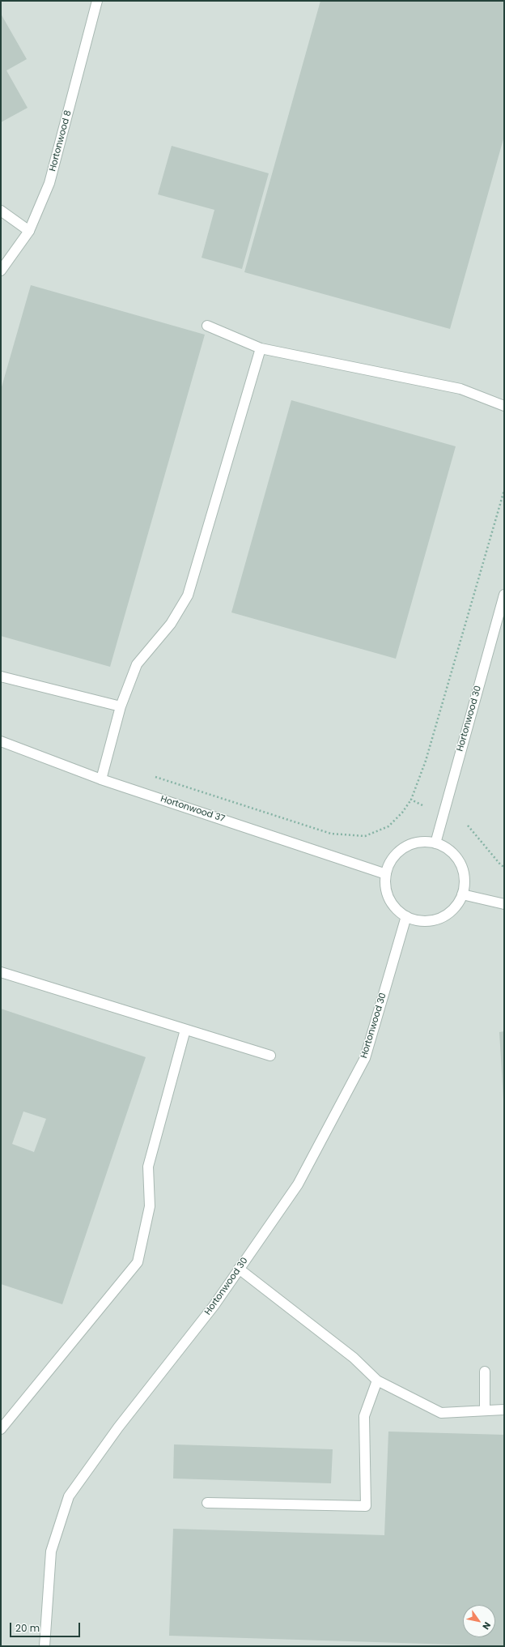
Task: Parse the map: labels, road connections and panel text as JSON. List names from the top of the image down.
{
  "streets": {
    "street": ["Hortonwood 8", "Hortonwood 30", "Hortonwood 37"]
  },
  "crossings": [
    ["Hortonwood 30", "Hortonwood 37"]
  ],
  "scale_bar": "20 m",
  "north": "bottom right"
}
